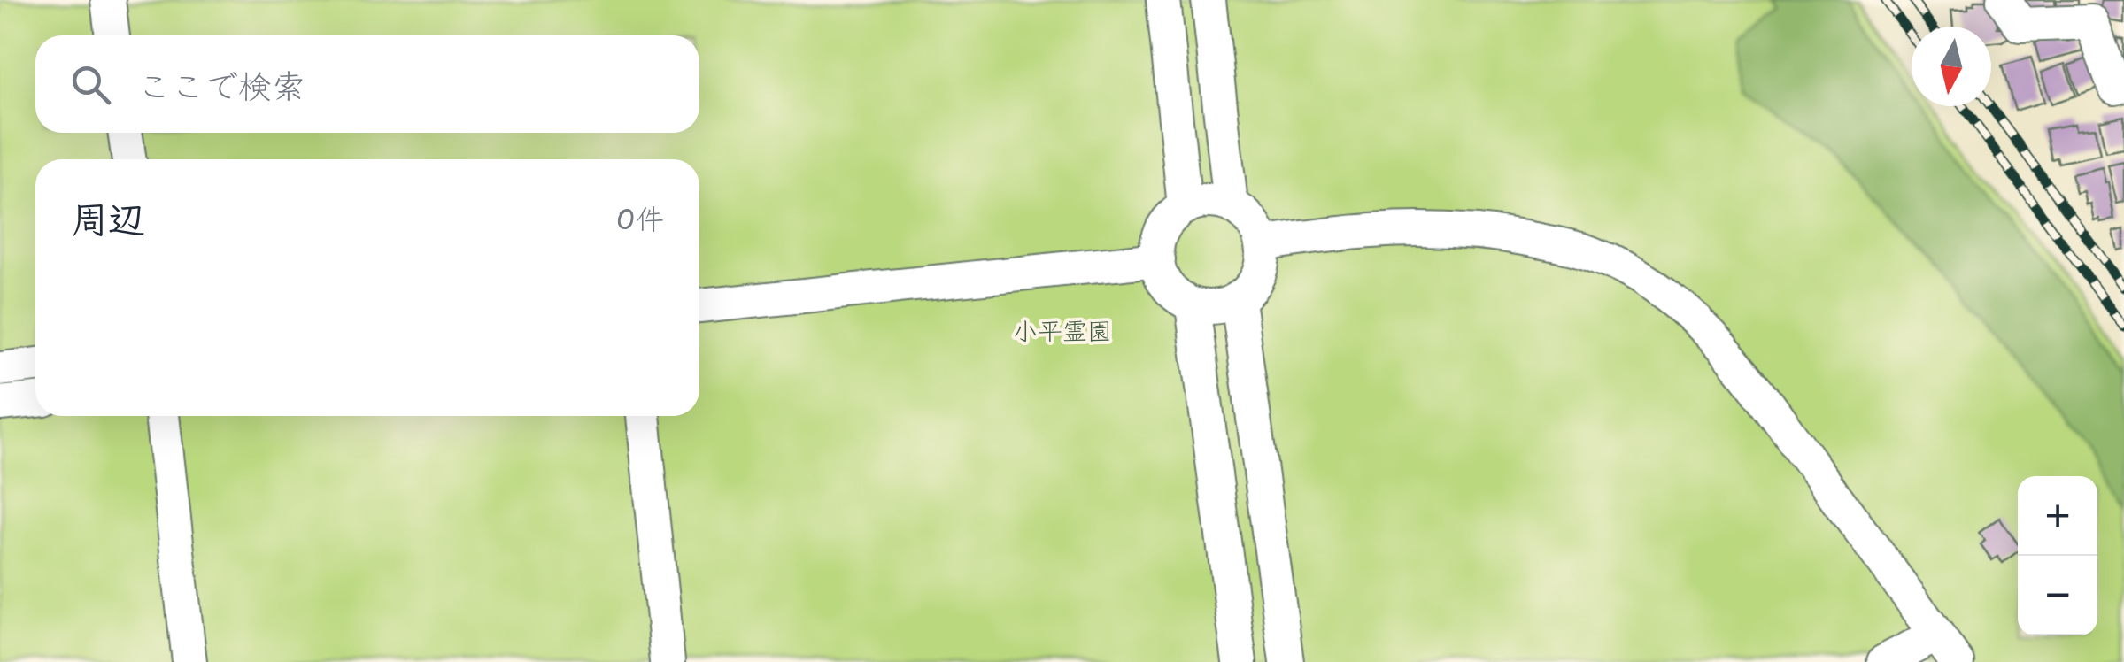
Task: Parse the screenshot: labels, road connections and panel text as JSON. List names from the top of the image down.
{
  "parks": ["小平霊園"],
  "north": "bottom",
  "page": {
    "search": "ここで検索",
    "heading": ["周辺", "0件"],
    "map_buttons": ["+", "−"]
  }
}
